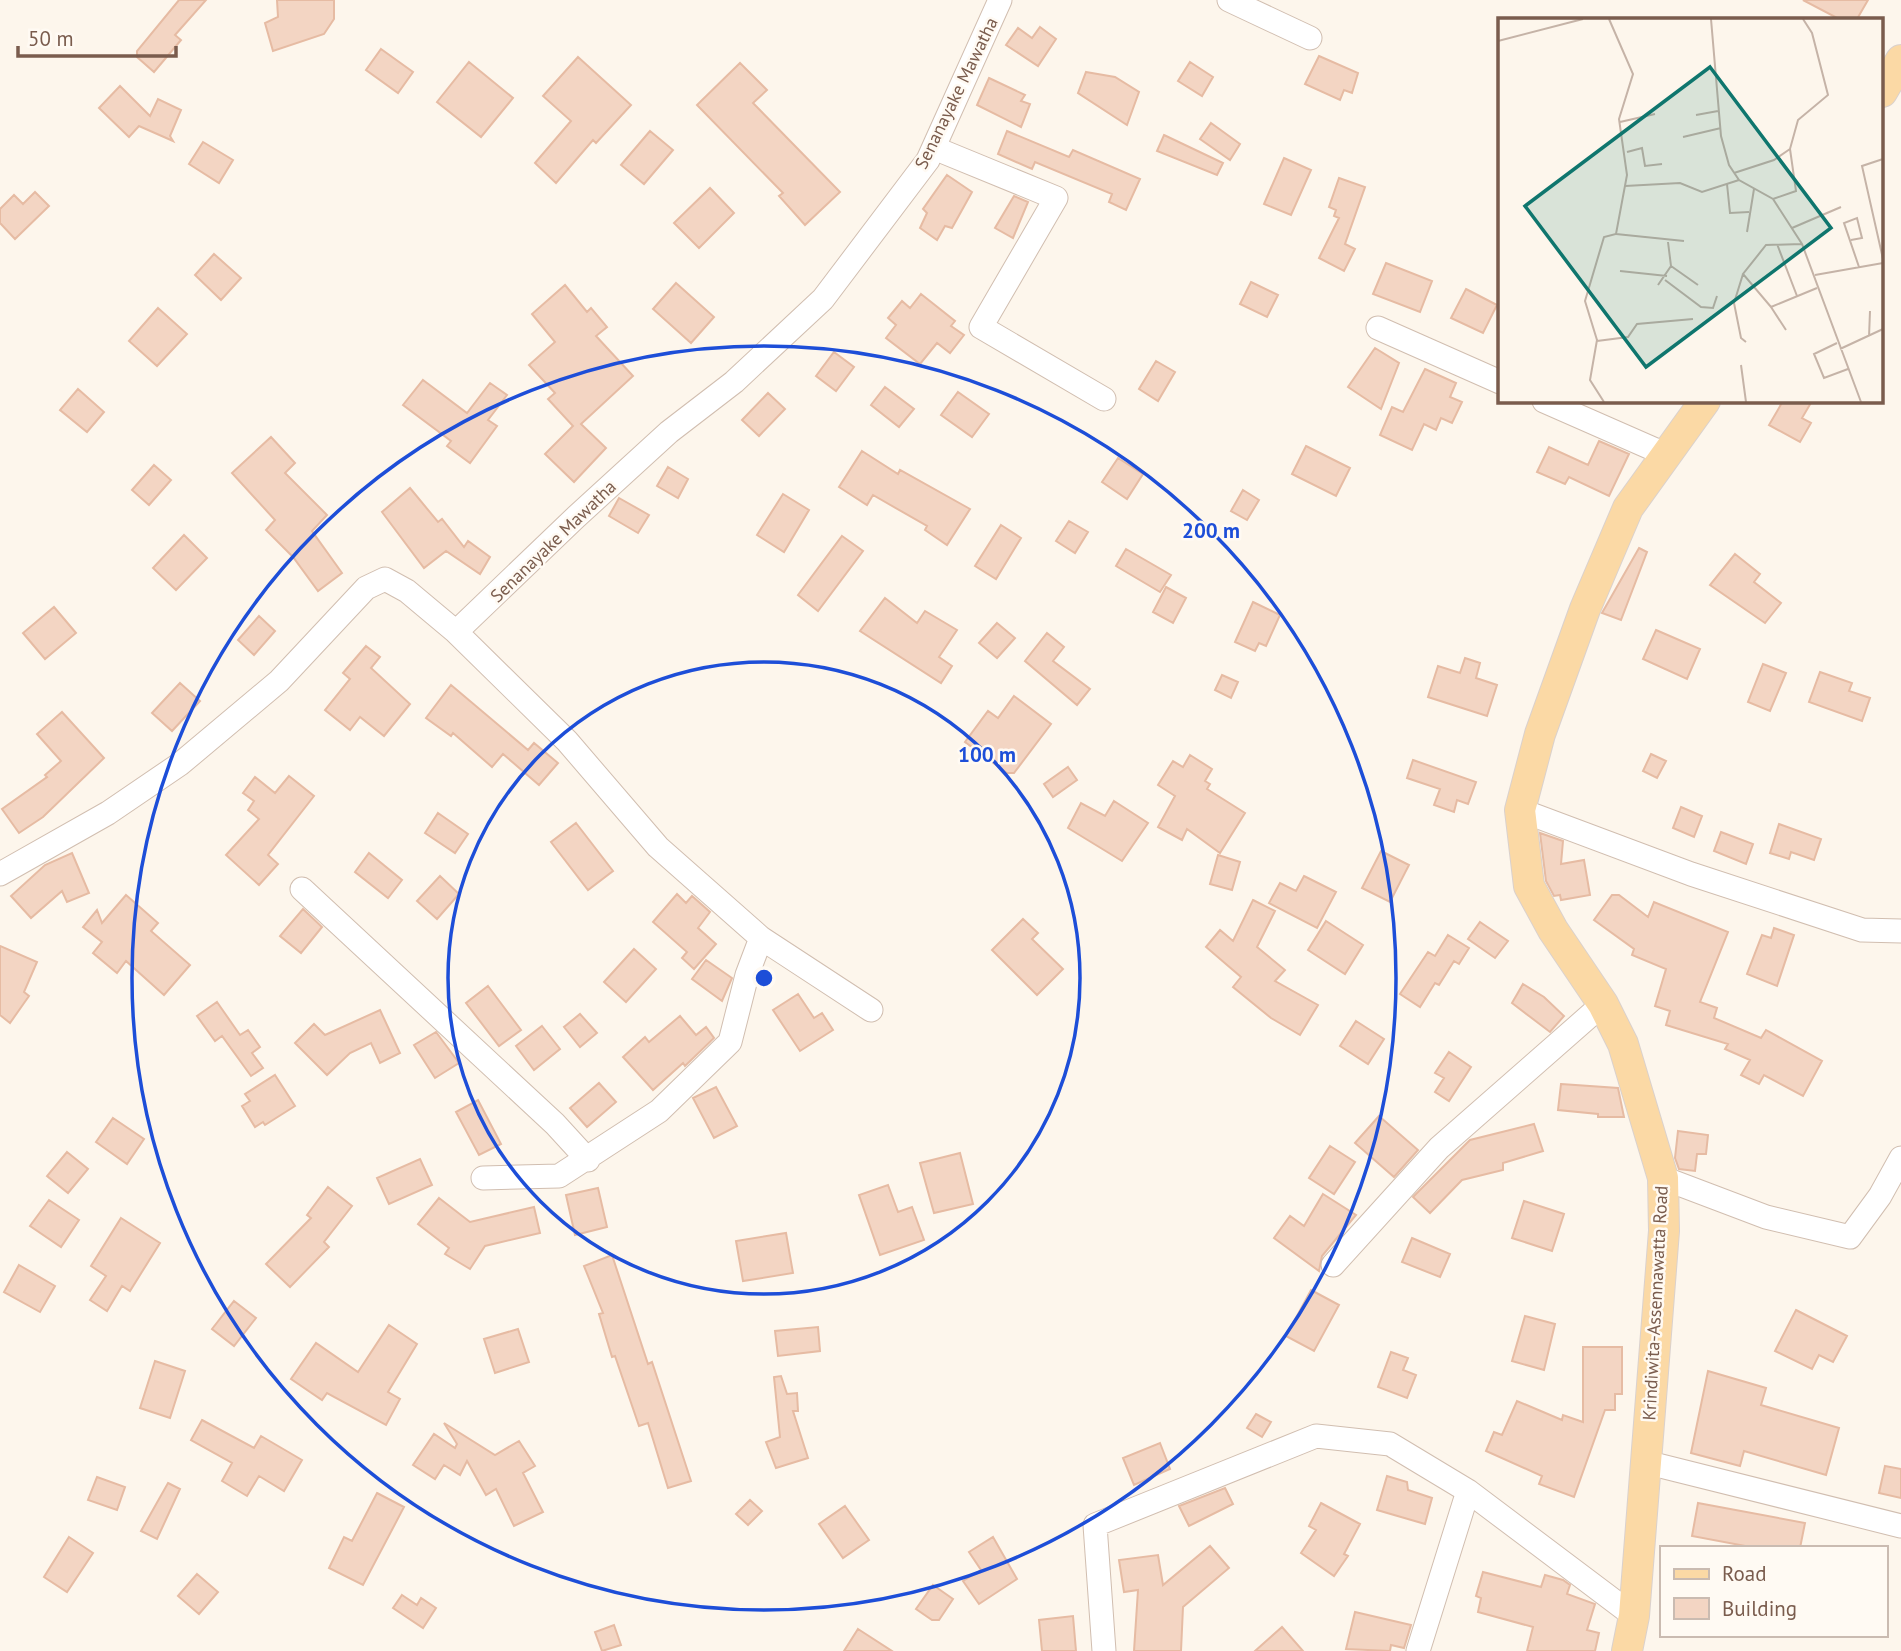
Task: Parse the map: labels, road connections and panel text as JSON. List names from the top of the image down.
{
  "streets": {
    "main road": ["Krindiwita-Assennawatta Road"],
    "street": ["Senanayake Mawatha"]
  },
  "legend": ["Road", "Building"],
  "scale_bar": "50 m",
  "rings": ["200 m", "100 m"]
}
